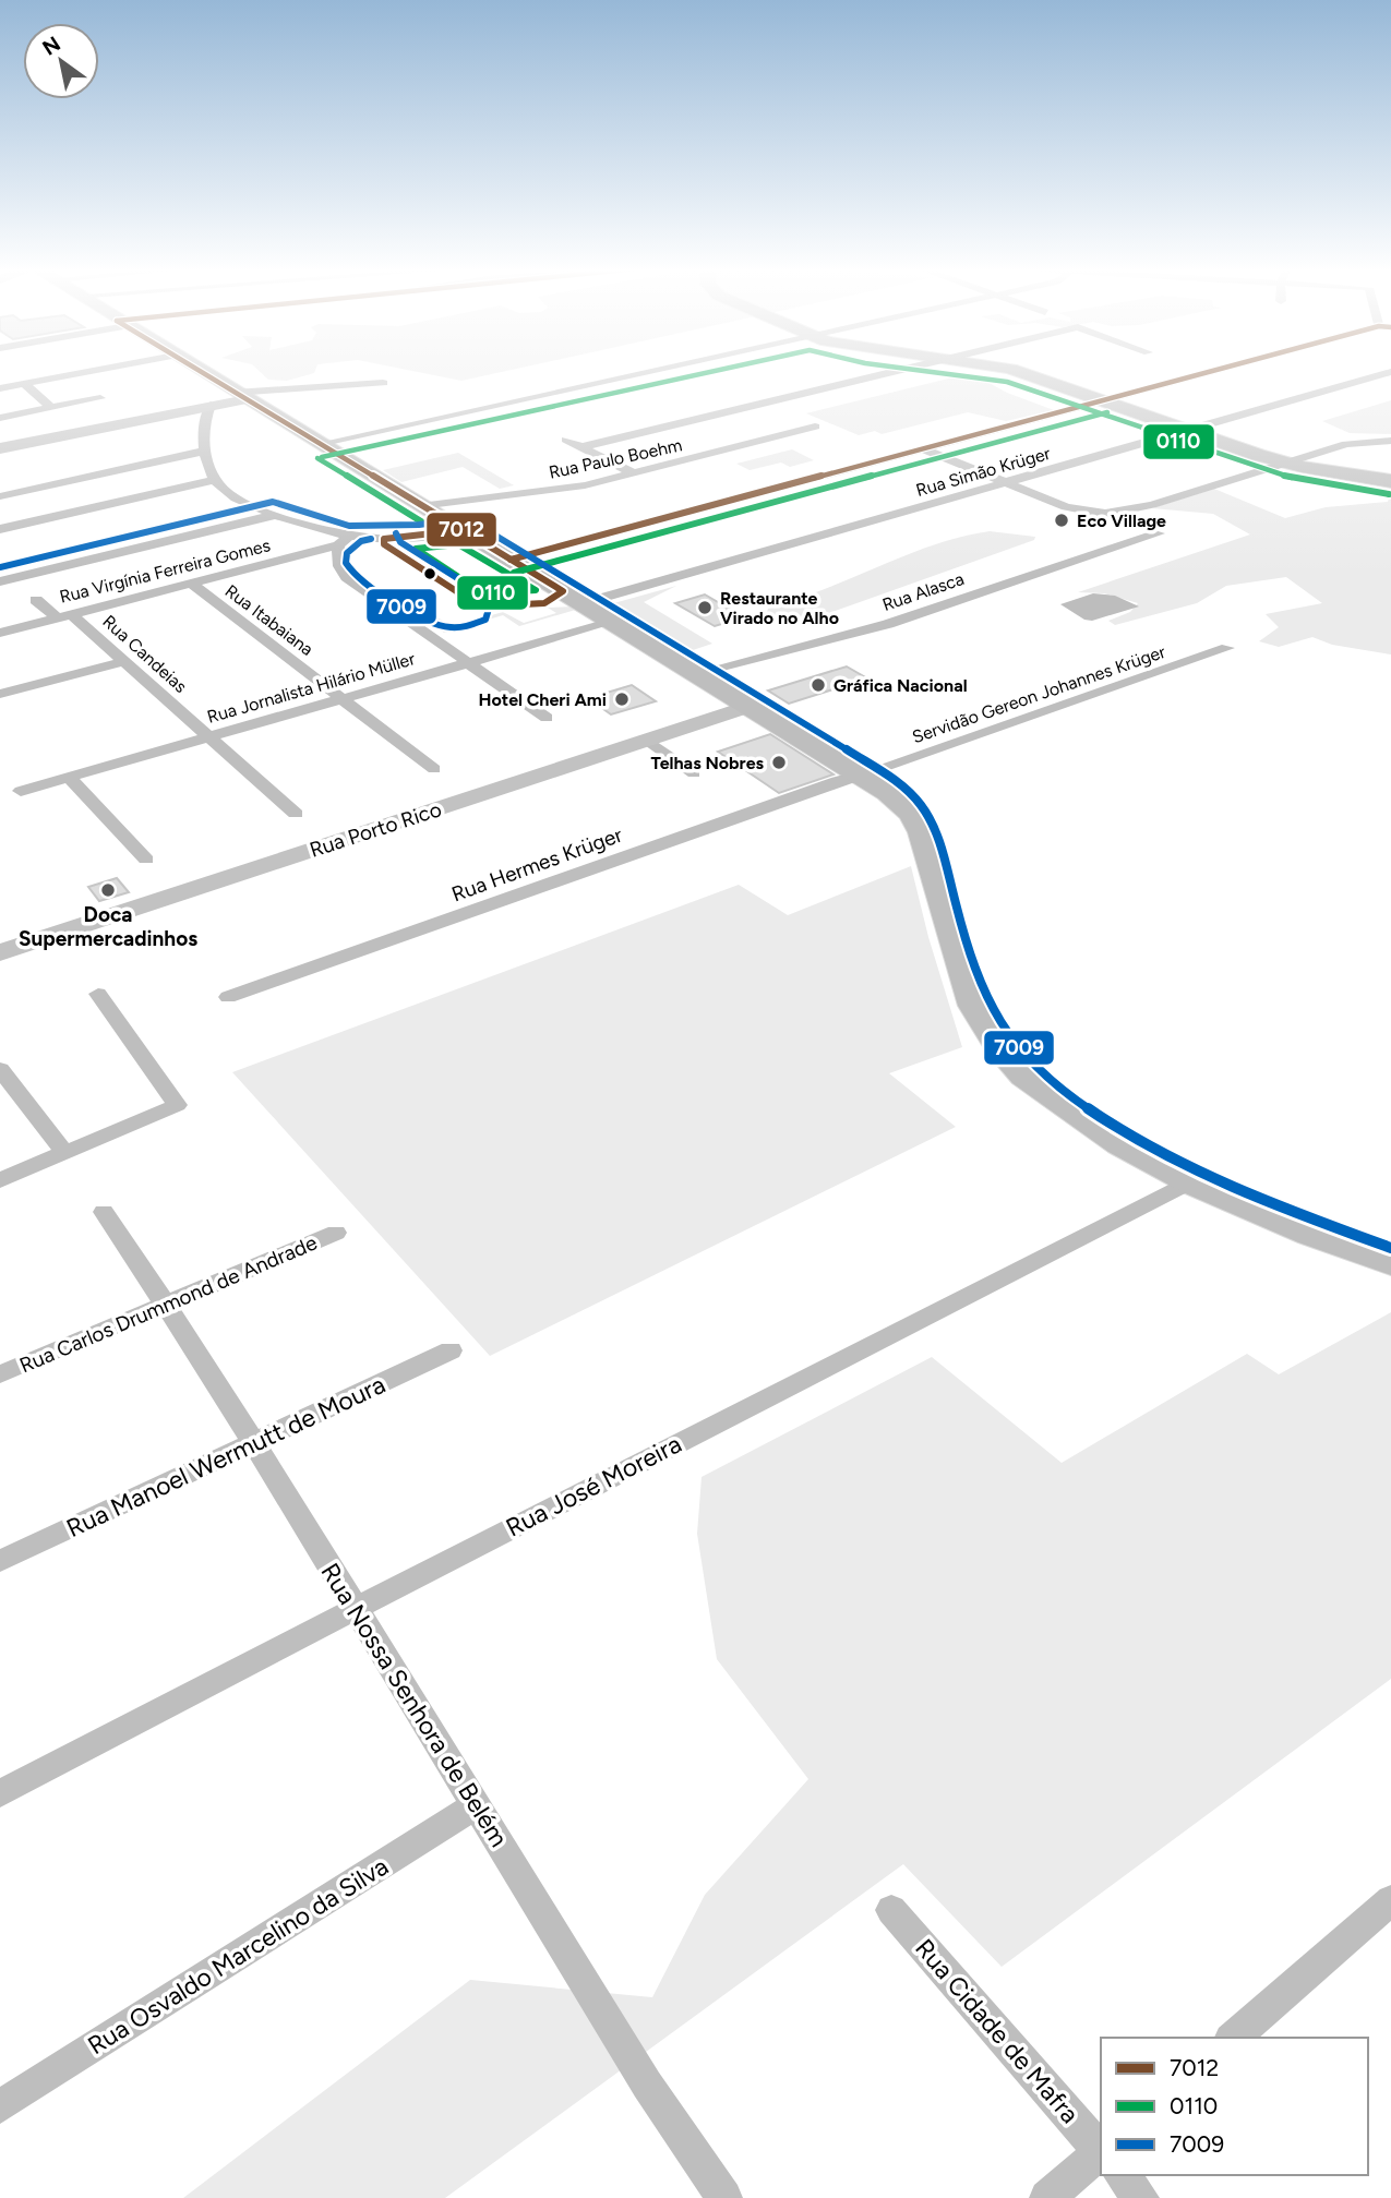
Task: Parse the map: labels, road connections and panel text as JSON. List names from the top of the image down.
{
  "streets": {
    "main road": ["Rua Porto Rico"],
    "street": [
      "Rua Paulo Boehm",
      "Rua Simão Krüger",
      "Rua Virgínia Ferreira Gomes",
      "Rua Alasca",
      "Rua Itabaiana",
      "Rua Candeias",
      "Rua Jornalista Hilário Müller",
      "Servidão Gereon Johannes Krüger",
      "Rua Hermes Krüger",
      "Rua Carlos Drummond de Andrade",
      "Rua Manoel Wermutt de Moura",
      "Rua José Moreira",
      "Rua Nossa Senhora de Belém",
      "Rua Osvaldo Marcelino da Silva",
      "Rua Cidade de Mafra"
    ]
  },
  "crossings": [
    ["Rua Virgínia Ferreira Gomes", "Rua Itabaiana"],
    ["Rua Virgínia Ferreira Gomes", "Rua Candeias"],
    ["Rua Itabaiana", "Rua Jornalista Hilário Müller"],
    ["Rua Candeias", "Rua Jornalista Hilário Müller"],
    ["Servidão Gereon Johannes Krüger", "Rua Hermes Krüger"],
    ["Rua Carlos Drummond de Andrade", "Rua Nossa Senhora de Belém"],
    ["Rua Manoel Wermutt de Moura", "Rua Nossa Senhora de Belém"],
    ["Rua José Moreira", "Rua Nossa Senhora de Belém"],
    ["Rua Nossa Senhora de Belém", "Rua Osvaldo Marcelino da Silva"]
  ],
  "places": [
    "Eco Village",
    "Restaurante Virado no Alho",
    "Gráfica Nacional",
    "Hotel Cheri Ami",
    "Telhas Nobres",
    "Doca Supermercadinhos"
  ],
  "lines": ["transit line 7012", "transit line 0110", "transit line 7009"],
  "legend": ["7012", "0110", "7009"],
  "north": "top left"
}
